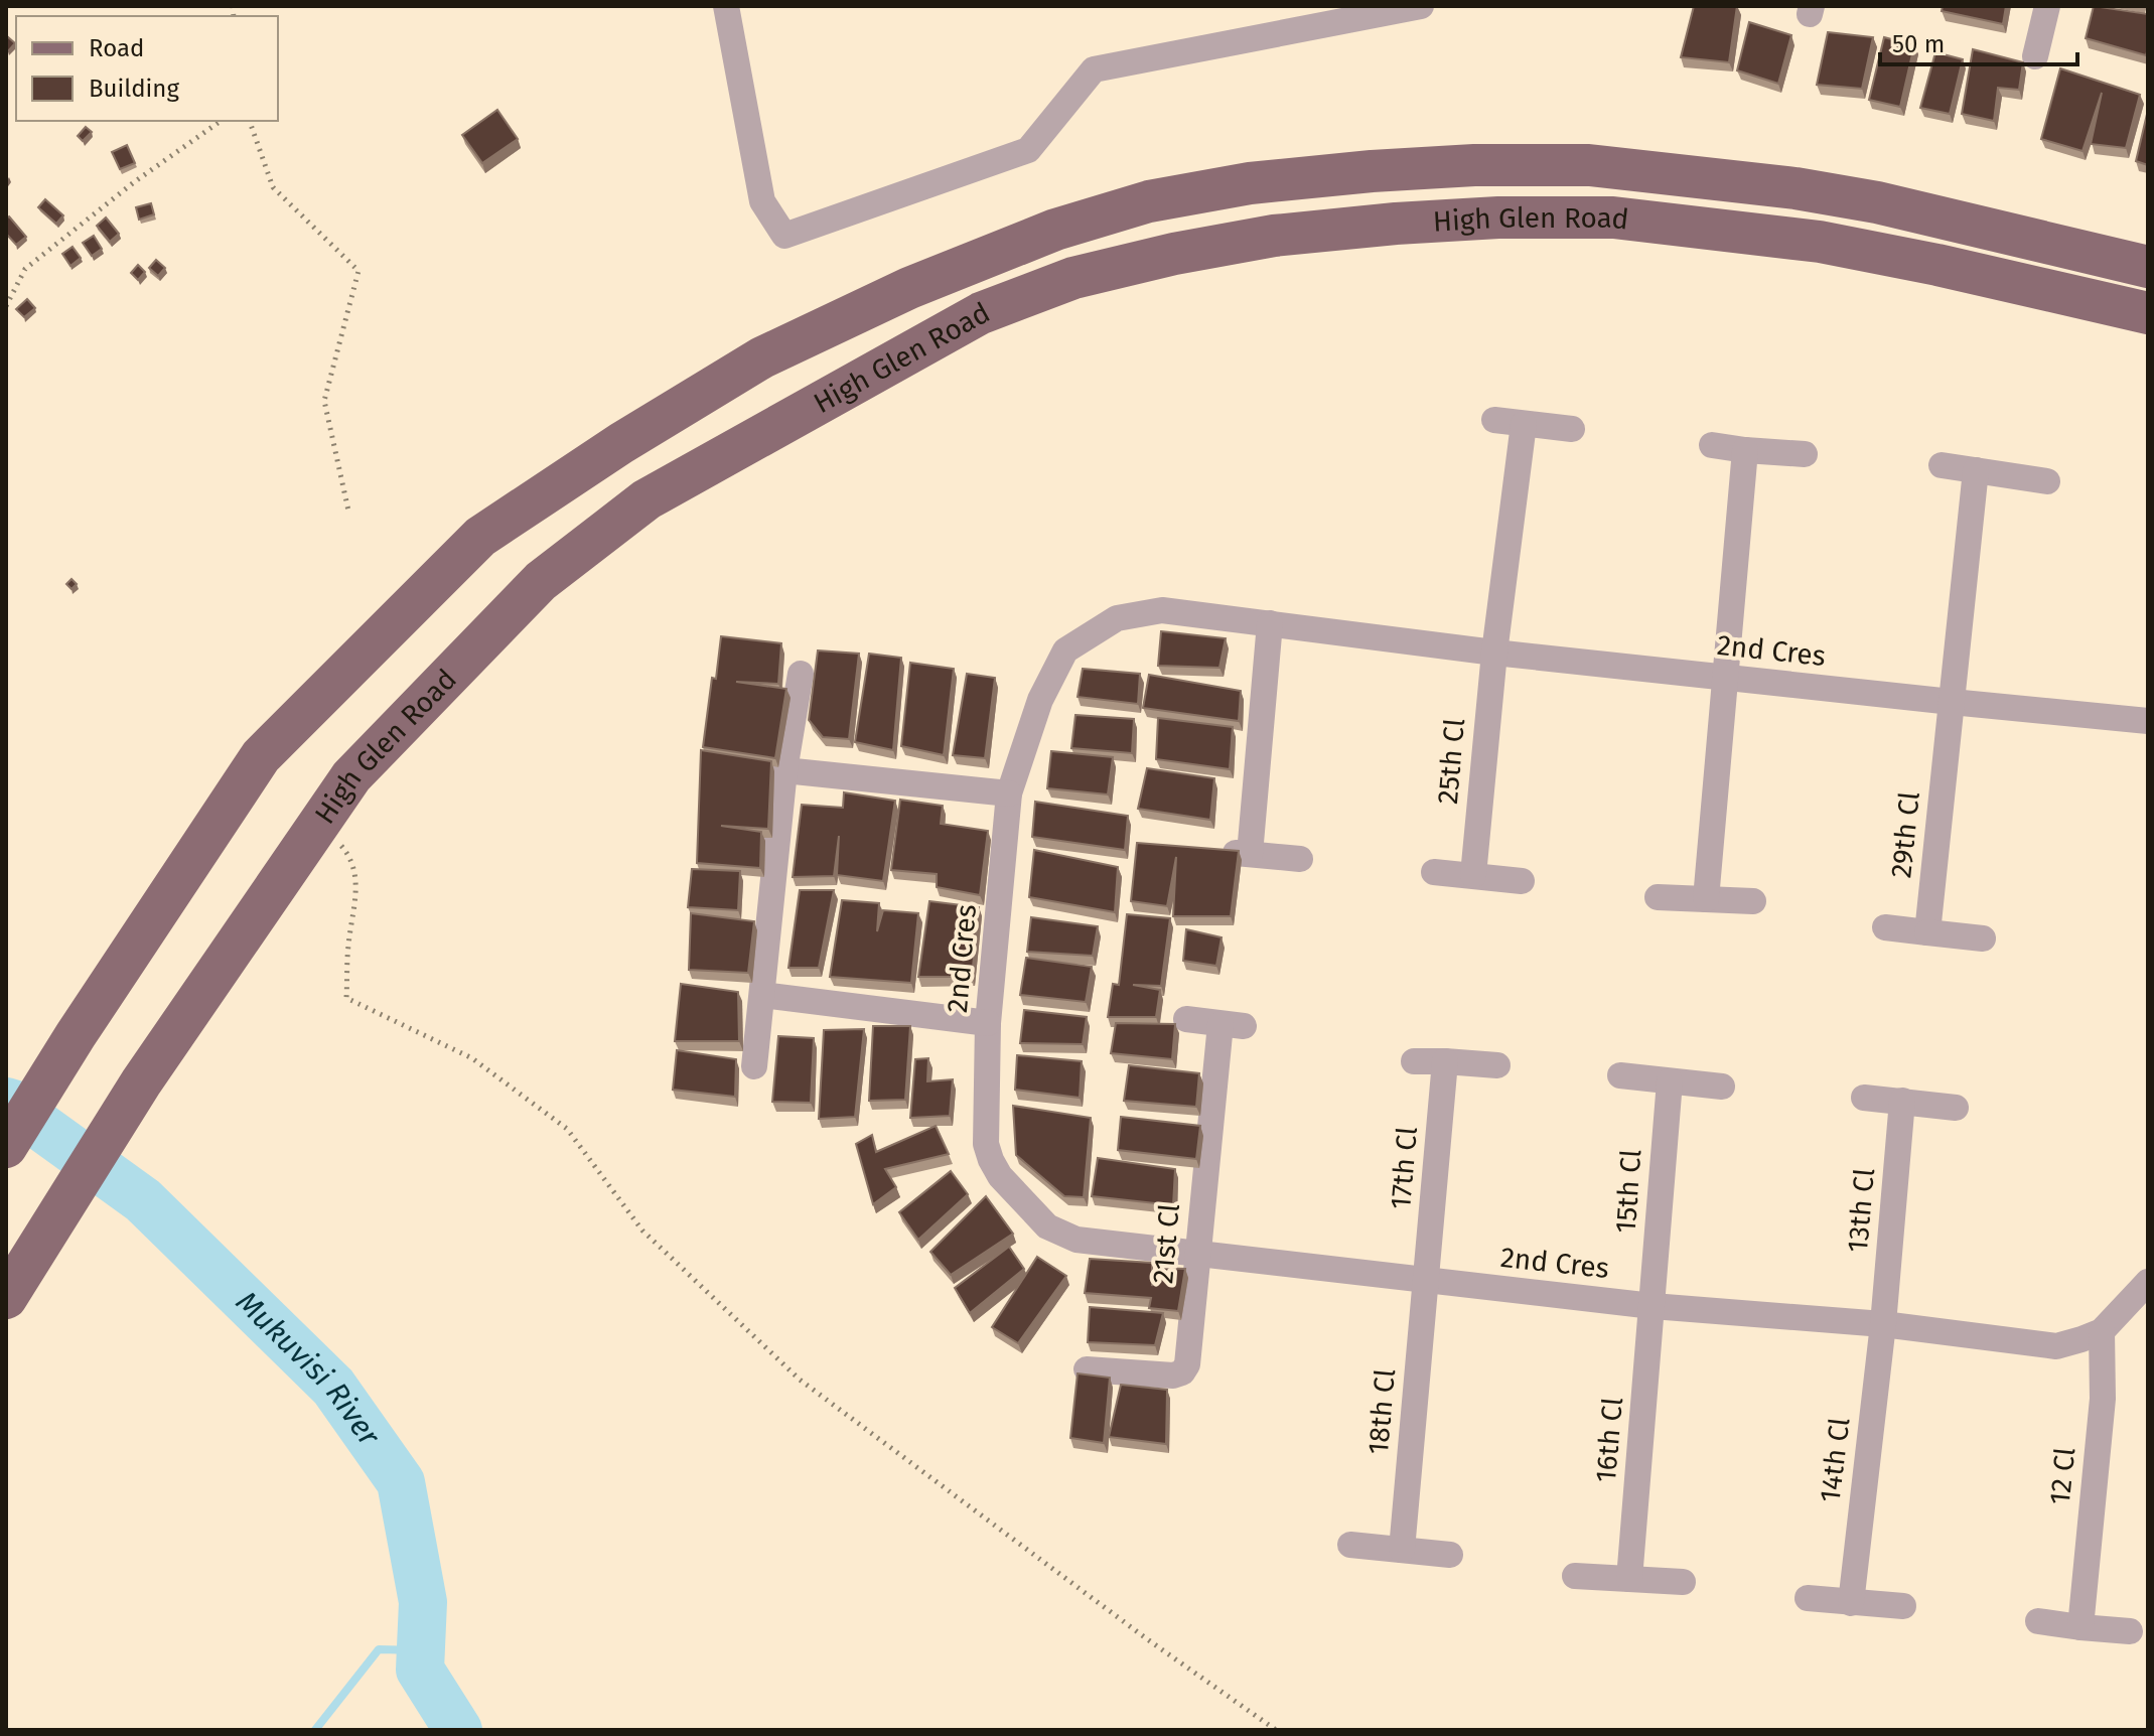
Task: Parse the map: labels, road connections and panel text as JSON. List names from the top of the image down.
{
  "streets": {
    "main road": ["High Glen Road"],
    "street": [
      "2nd Cres",
      "25th Cl",
      "29th Cl",
      "17th Cl",
      "15th Cl",
      "13th Cl",
      "21st Cl",
      "18th Cl",
      "16th Cl",
      "14th Cl",
      "12 Cl"
    ]
  },
  "crossings": [
    ["2nd Cres", "25th Cl"],
    ["2nd Cres", "29th Cl"],
    ["2nd Cres", "17th Cl"],
    ["2nd Cres", "15th Cl"],
    ["2nd Cres", "13th Cl"],
    ["2nd Cres", "21st Cl"],
    ["2nd Cres", "18th Cl"],
    ["2nd Cres", "16th Cl"],
    ["2nd Cres", "14th Cl"],
    ["2nd Cres", "12 Cl"],
    ["17th Cl", "18th Cl"],
    ["15th Cl", "16th Cl"],
    ["13th Cl", "14th Cl"]
  ],
  "water": ["Mukuvisi River"],
  "legend": ["Road", "Building"],
  "scale_bar": "50 m"
}
